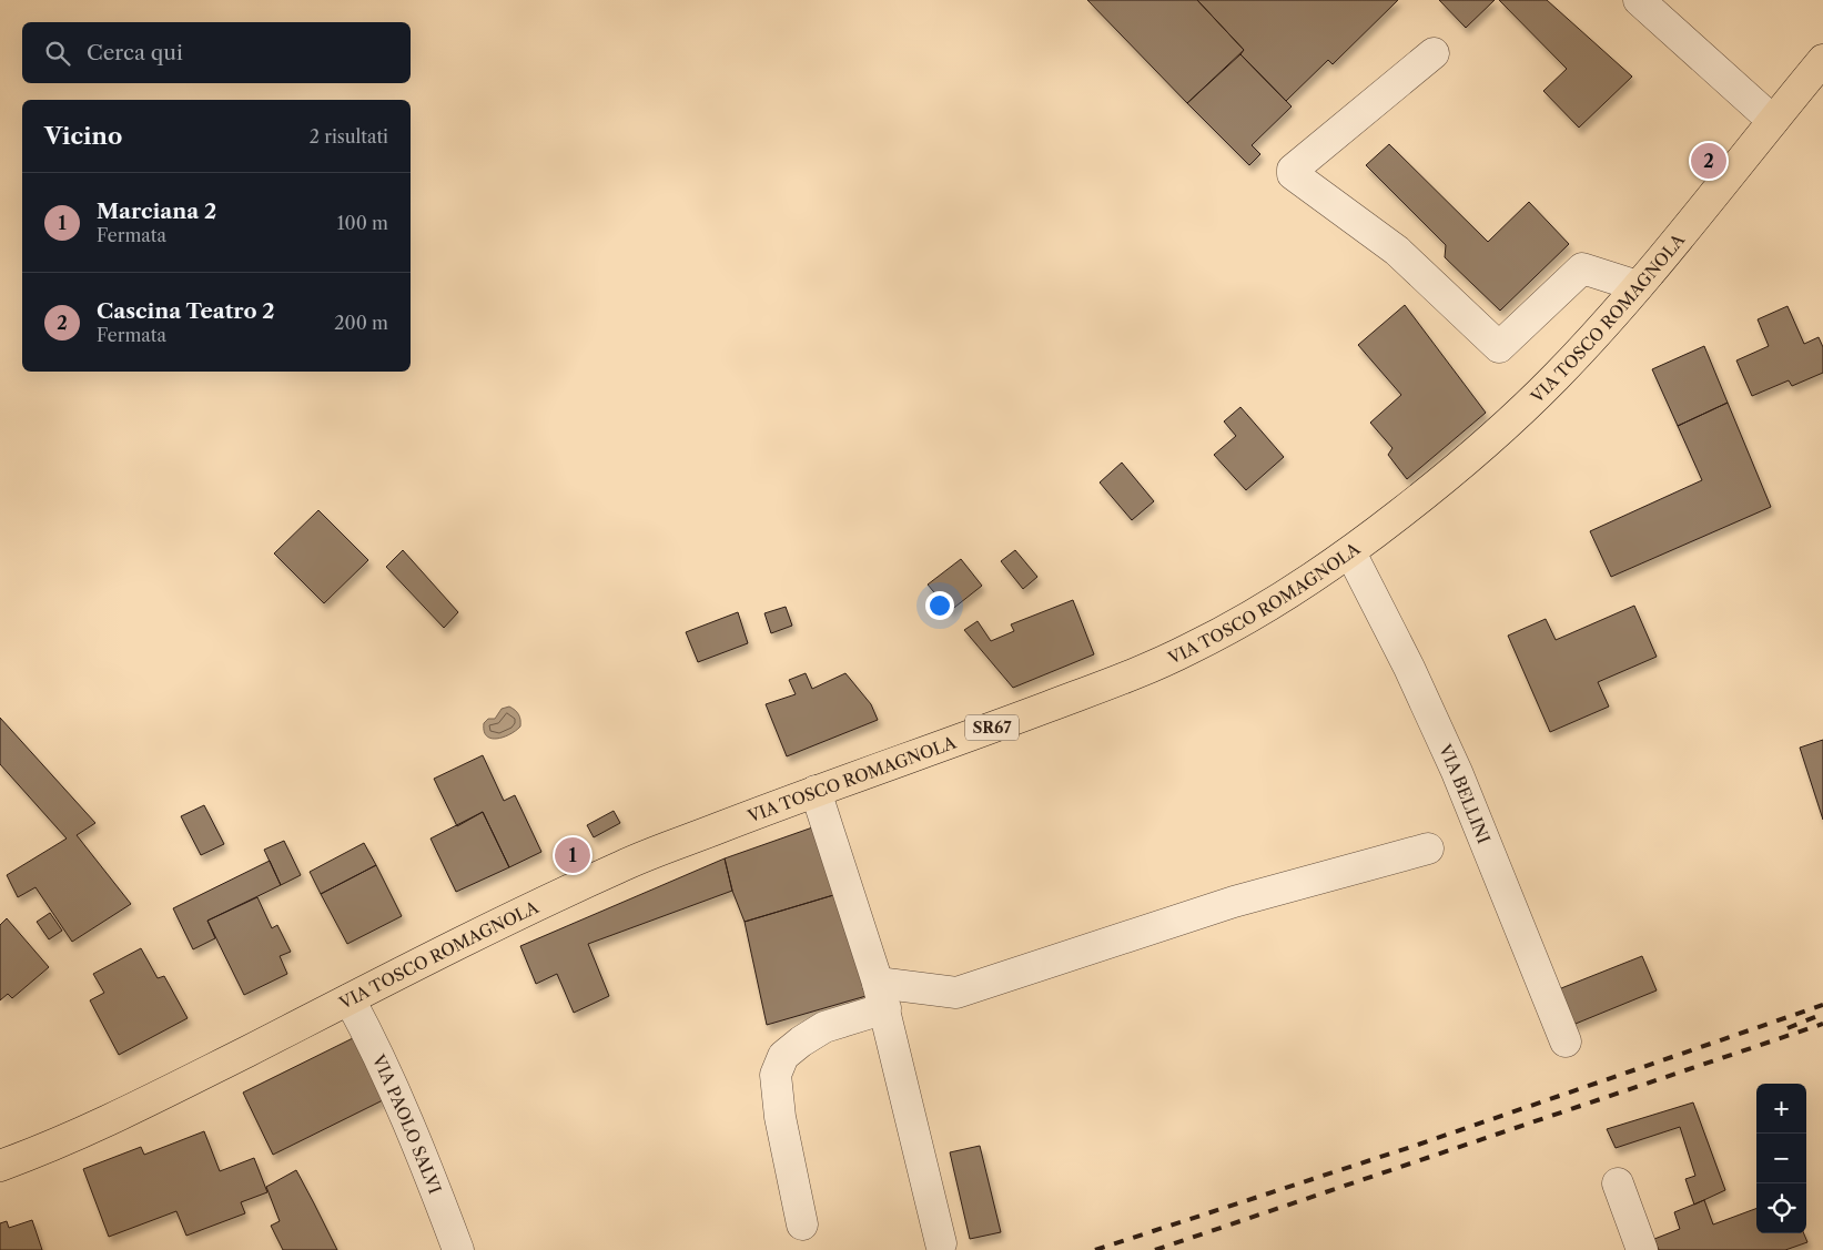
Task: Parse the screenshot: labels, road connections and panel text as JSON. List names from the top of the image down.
{
  "streets": {
    "main road": ["VIA TOSCO ROMAGNOLA", "SR67"],
    "street": ["VIA BELLINI", "VIA PAOLO SALVI"]
  },
  "crossings": [
    ["VIA TOSCO ROMAGNOLA", "VIA BELLINI"],
    ["VIA TOSCO ROMAGNOLA", "VIA PAOLO SALVI"]
  ],
  "page": {
    "search": "Cerca qui",
    "heading": ["Vicino", "2 risultati"],
    "pins": ["2", "1"],
    "list": [
      {
        "mark": "1",
        "name": "Marciana 2",
        "note": "Fermata",
        "value": "100 m"
      },
      {
        "mark": "2",
        "name": "Cascina Teatro 2",
        "note": "Fermata",
        "value": "200 m"
      }
    ],
    "map_buttons": ["+", "−"]
  }
}
